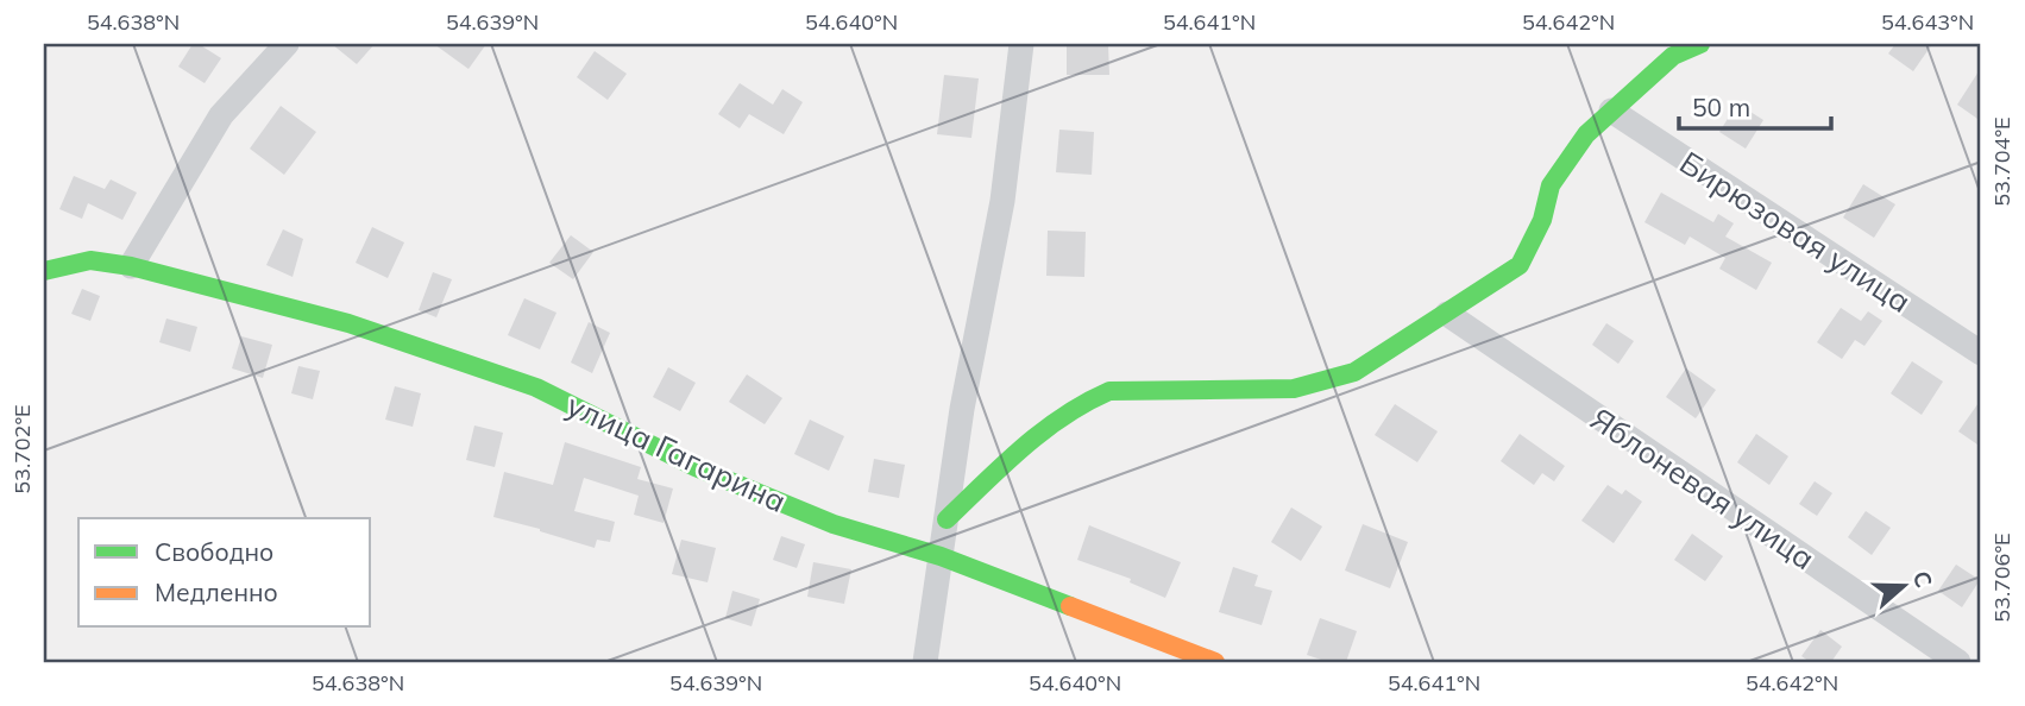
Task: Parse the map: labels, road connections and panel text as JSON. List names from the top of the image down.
{
  "streets": {
    "street": ["Бирюзовая улица", "улица Гагарина", "Яблоневая улица"]
  },
  "legend": ["Свободно", "Медленно"],
  "scale_bar": "50 m",
  "north": "right",
  "coordinates": [
    "54.638°N",
    "54.639°N",
    "54.640°N",
    "54.641°N",
    "54.642°N",
    "54.643°N",
    "53.704°E",
    "53.702°E",
    "53.706°E"
  ]
}
